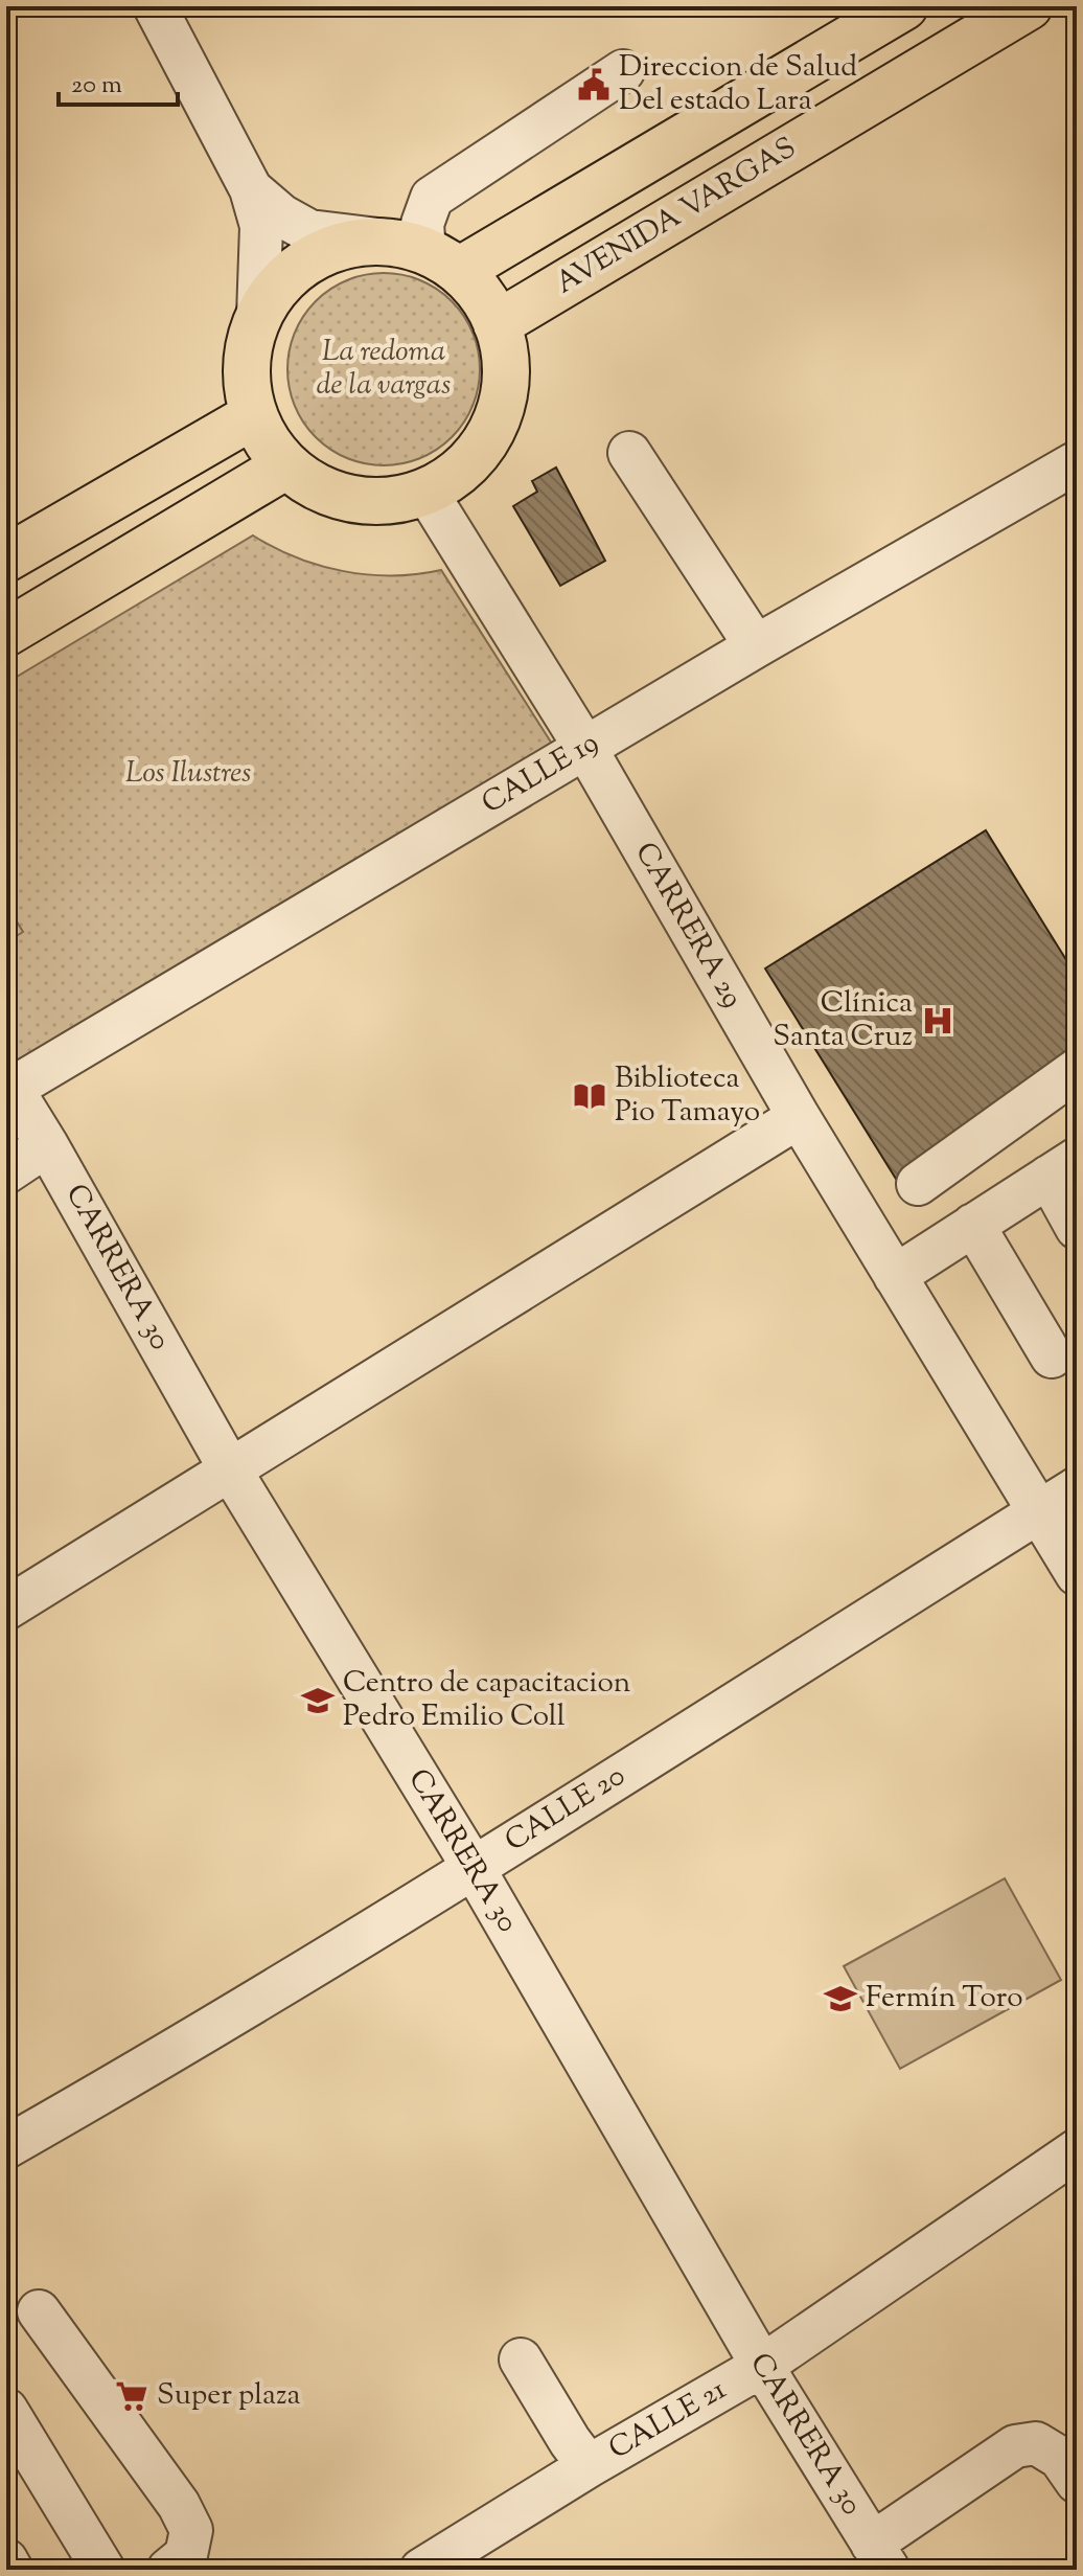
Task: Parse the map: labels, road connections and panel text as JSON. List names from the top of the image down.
{
  "streets": {
    "main road": ["AVENIDA VARGAS"],
    "street": [
      "CALLE 19",
      "CARRERA 29",
      "CARRERA 30",
      "CALLE 20",
      "CALLE 21"
    ]
  },
  "crossings": [
    ["AVENIDA VARGAS", "CARRERA 29"],
    ["CALLE 19", "CARRERA 29"],
    ["CALLE 19", "CARRERA 30"],
    ["CARRERA 29", "CALLE 20"],
    ["CARRERA 30", "CALLE 20"],
    ["CARRERA 30", "CALLE 21"]
  ],
  "parks": ["La redoma de la vargas", "Los Ilustres"],
  "places": {
    "public building": ["Direccion de Salud Del estado Lara"],
    "hospital": ["Clínica Santa Cruz"],
    "library": ["Biblioteca Pio Tamayo"],
    "school or university": ["Centro de capacitacion Pedro Emilio Coll", "Fermín Toro"],
    "supermarket": ["Super plaza"]
  },
  "scale_bar": "20 m"
}
